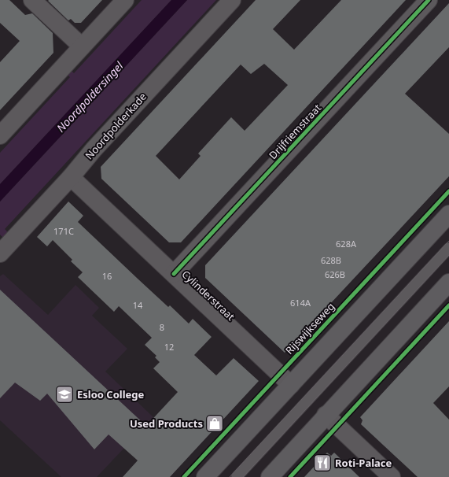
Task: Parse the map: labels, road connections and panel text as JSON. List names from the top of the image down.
{
  "streets": {
    "street": ["Noordpolderkade", "Drijfriemstraat", "Cylinderstraat"],
    "cycle path": ["Rijswijkseweg"]
  },
  "crossings": [
    ["Noordpolderkade", "Cylinderstraat"],
    ["Drijfriemstraat", "Cylinderstraat"]
  ],
  "water": ["Noordpoldersingel"],
  "places": {
    "school or university": ["Esloo College"],
    "shop": ["Used Products"],
    "restaurant": ["Roti-Palace"]
  },
  "house_numbers": [
    "171C",
    "628A",
    "628B",
    "626B",
    "16",
    "614A",
    "14",
    "8",
    "12"
  ]
}
